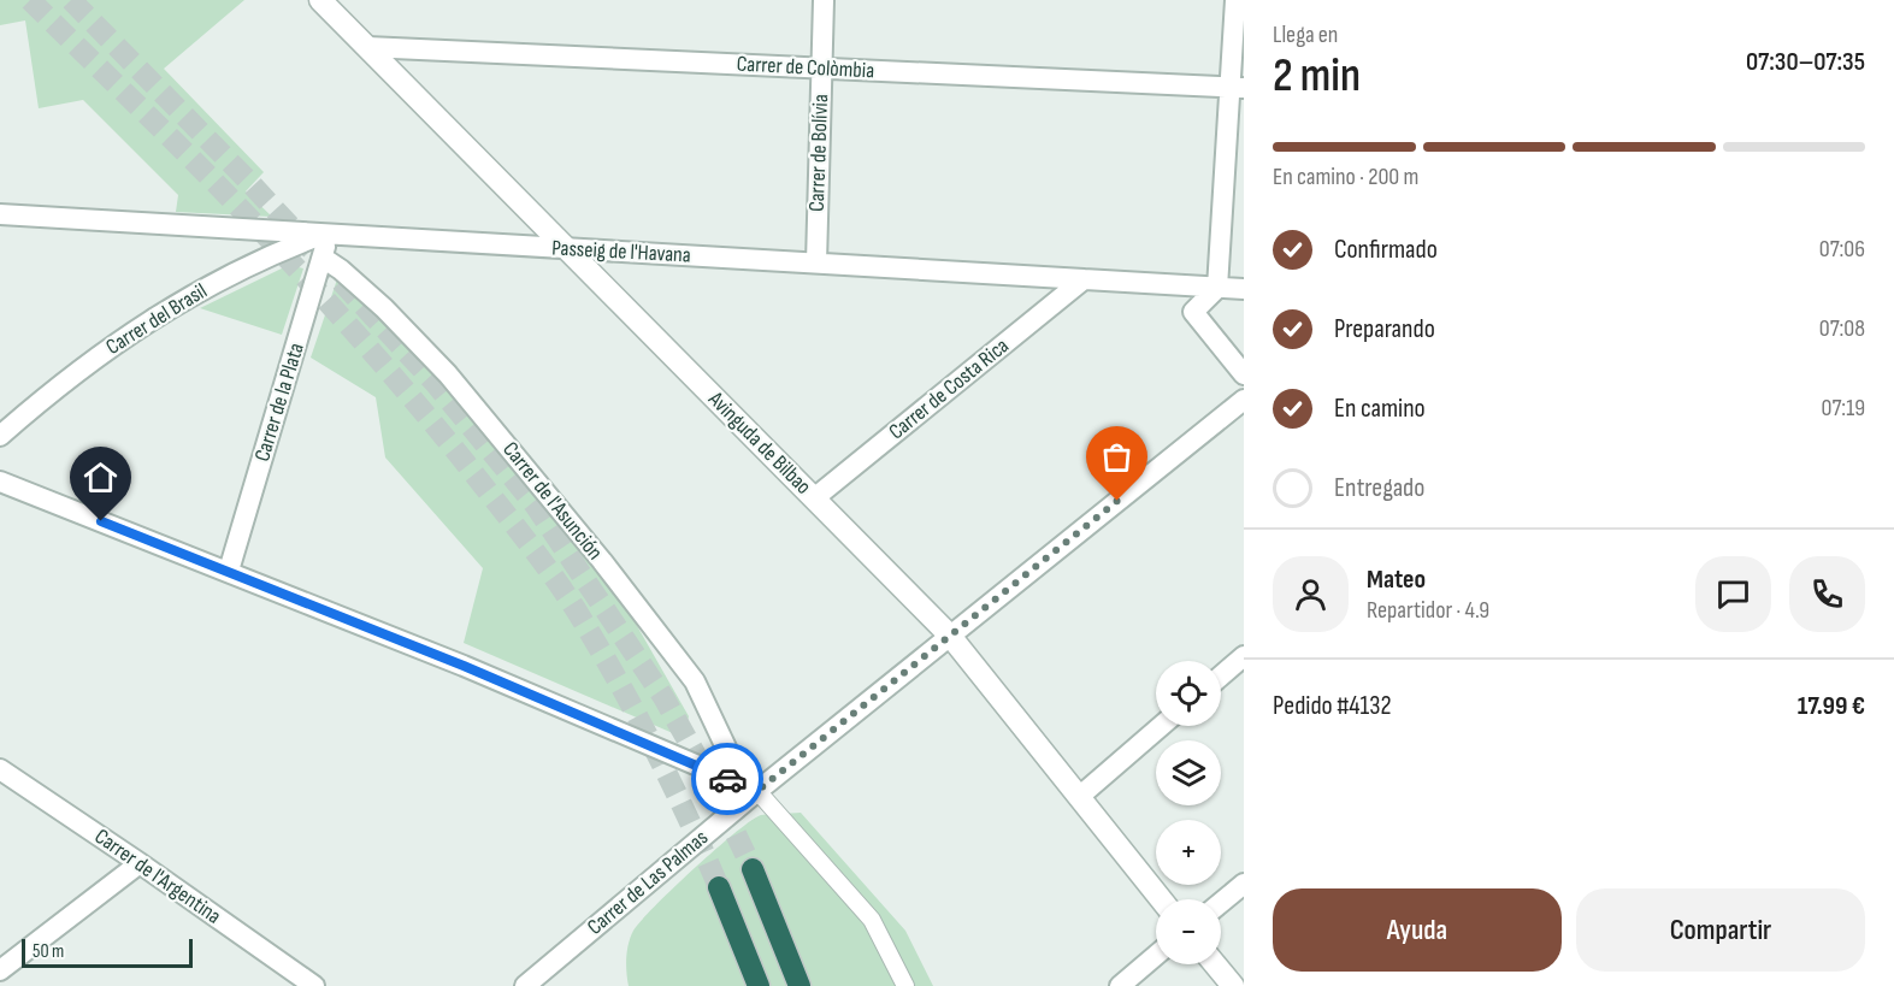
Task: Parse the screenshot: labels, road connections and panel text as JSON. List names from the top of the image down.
{
  "streets": {
    "street": [
      "Carrer de Colòmbia",
      "Carrer de Bolívia",
      "Passeig de l'Havana",
      "Carrer del Brasil",
      "Carrer de Costa Rica",
      "Carrer de la Plata",
      "Avinguda de Bilbao",
      "Carrer de l'Asunción",
      "Carrer de l'Argentina",
      "Carrer de Las Palmas"
    ]
  },
  "crossings": [
    ["Carrer de Colòmbia", "Carrer de Bolívia"],
    ["Carrer de Colòmbia", "Avinguda de Bilbao"],
    ["Carrer de Bolívia", "Passeig de l'Havana"],
    ["Passeig de l'Havana", "Carrer del Brasil"],
    ["Passeig de l'Havana", "Carrer de Costa Rica"],
    ["Passeig de l'Havana", "Carrer de la Plata"],
    ["Passeig de l'Havana", "Avinguda de Bilbao"],
    ["Carrer del Brasil", "Carrer de la Plata"],
    ["Carrer de Costa Rica", "Avinguda de Bilbao"],
    ["Carrer de la Plata", "Carrer de l'Asunción"],
    ["Avinguda de Bilbao", "Carrer de Las Palmas"]
  ],
  "scale_bar": "50 m",
  "page": {
    "heading": ["2 min", "Llega en", "07:30–07:35"],
    "panel": [
      "Mateo",
      "Repartidor · 4.9",
      "Pedido #4132",
      "17.99 €"
    ],
    "bar": "En camino · 200 m",
    "list": [
      ["Confirmado", "07:06"],
      ["Preparando", "07:08"],
      ["En camino", "07:19"],
      "Entregado"
    ],
    "map_buttons": ["+", "−"],
    "buttons": ["Ayuda", "Compartir"],
    "scale": "50 m"
  }
}
